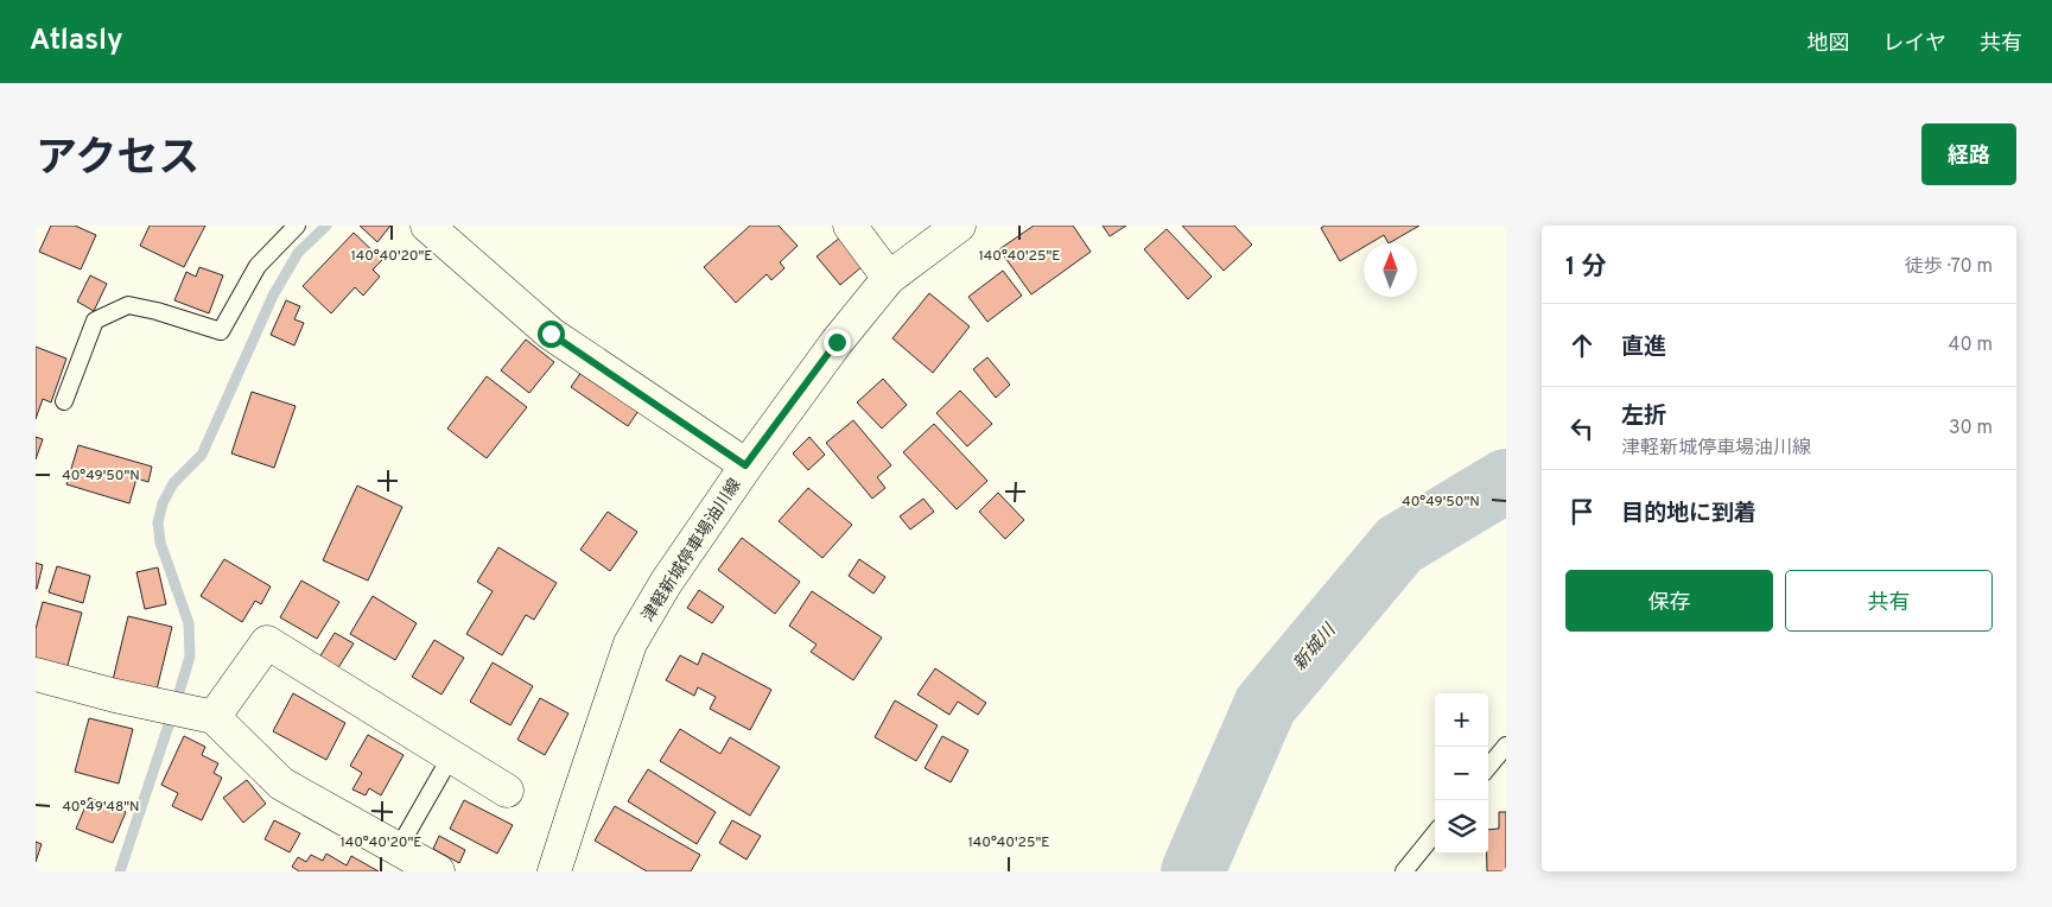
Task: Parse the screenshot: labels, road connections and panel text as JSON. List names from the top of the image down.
{
  "streets": {
    "street": ["津軽新城停車場油川線"]
  },
  "water": ["新城川"],
  "north": "top",
  "page": {
    "header": "Atlasly",
    "nav": ["地図", "レイヤ", "共有"],
    "title": "アクセス",
    "buttons": [
      "経路",
      ["保存", "共有"]
    ],
    "heading": ["1 分", "徒歩 · 70 m"],
    "list": [
      ["直進", "40 m"],
      ["左折", "津軽新城停車場油川線", "30 m"],
      "目的地に到着"
    ],
    "map_buttons": ["+", "−"]
  },
  "coordinates": [
    "140°40'20\"E",
    "140°40'25\"E",
    "40°49'50\"N",
    "40°49'48\"N"
  ]
}
